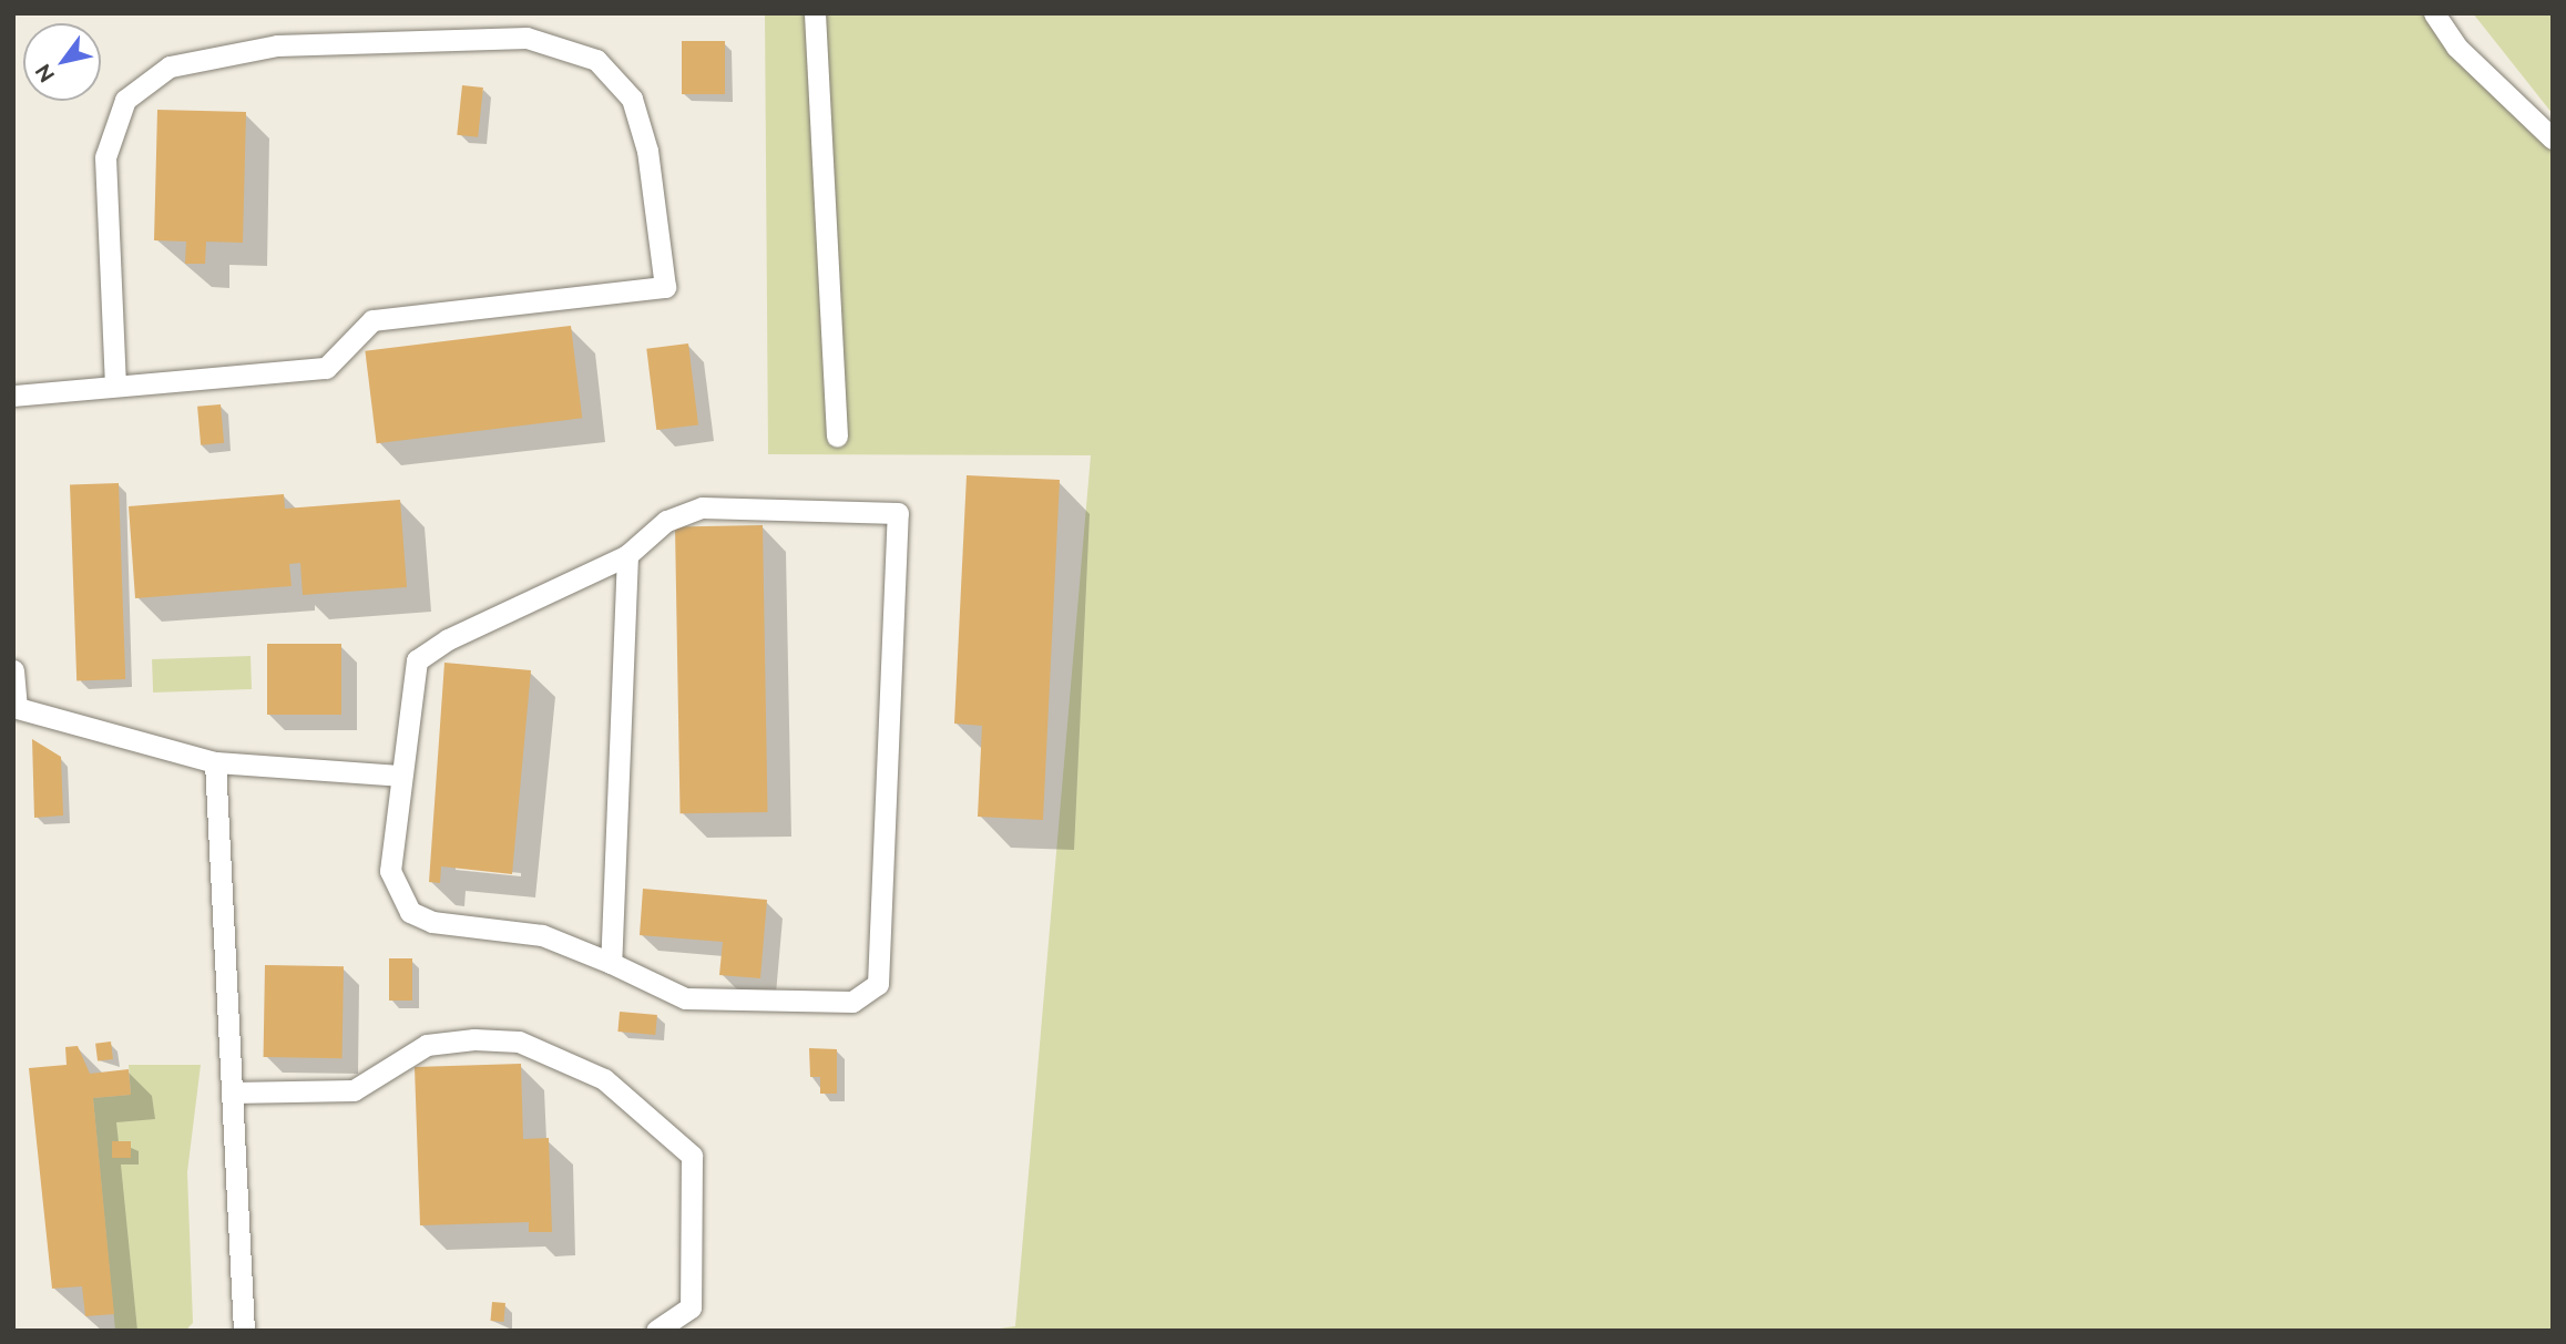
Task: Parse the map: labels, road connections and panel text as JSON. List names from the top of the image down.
{
  "north": "bottom left"
}
